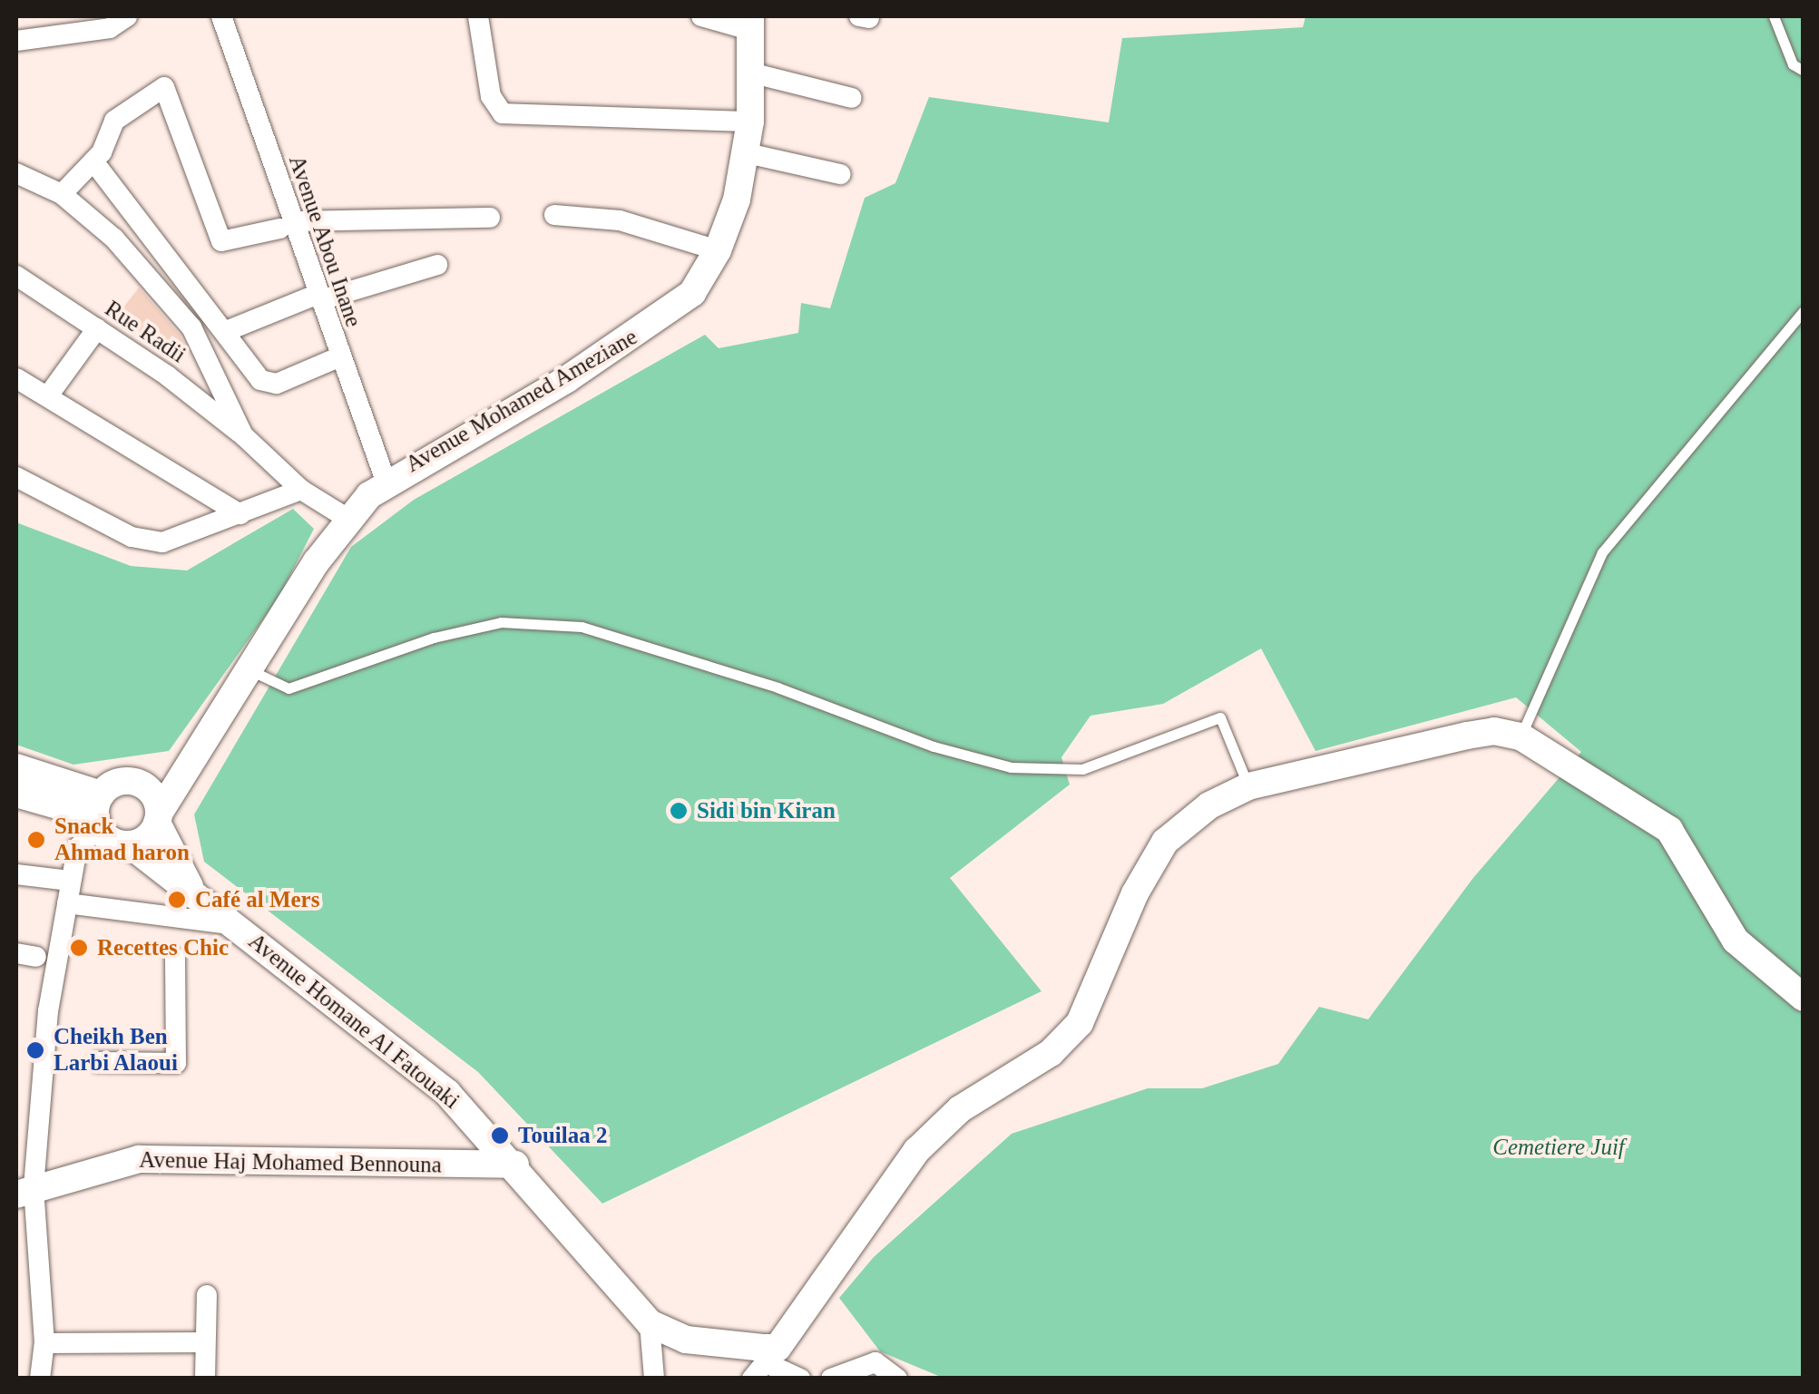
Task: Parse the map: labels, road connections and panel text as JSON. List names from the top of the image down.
{
  "streets": {
    "street": [
      "Avenue Abou Inane",
      "Rue Radii",
      "Avenue Mohamed Ameziane",
      "Avenue Homane Al Fatouaki",
      "Avenue Haj Mohamed Bennouna"
    ]
  },
  "crossings": [
    ["Avenue Abou Inane", "Avenue Mohamed Ameziane"],
    ["Avenue Mohamed Ameziane", "Avenue Homane Al Fatouaki"],
    ["Avenue Homane Al Fatouaki", "Avenue Haj Mohamed Bennouna"]
  ],
  "parks": ["Cemetiere Juif"],
  "places": [
    "Sidi bin Kiran",
    "Snack Ahmad haron",
    "Café al Mers",
    "Recettes Chic",
    "Cheikh Ben Larbi Alaoui",
    "Touilaa 2"
  ]
}
